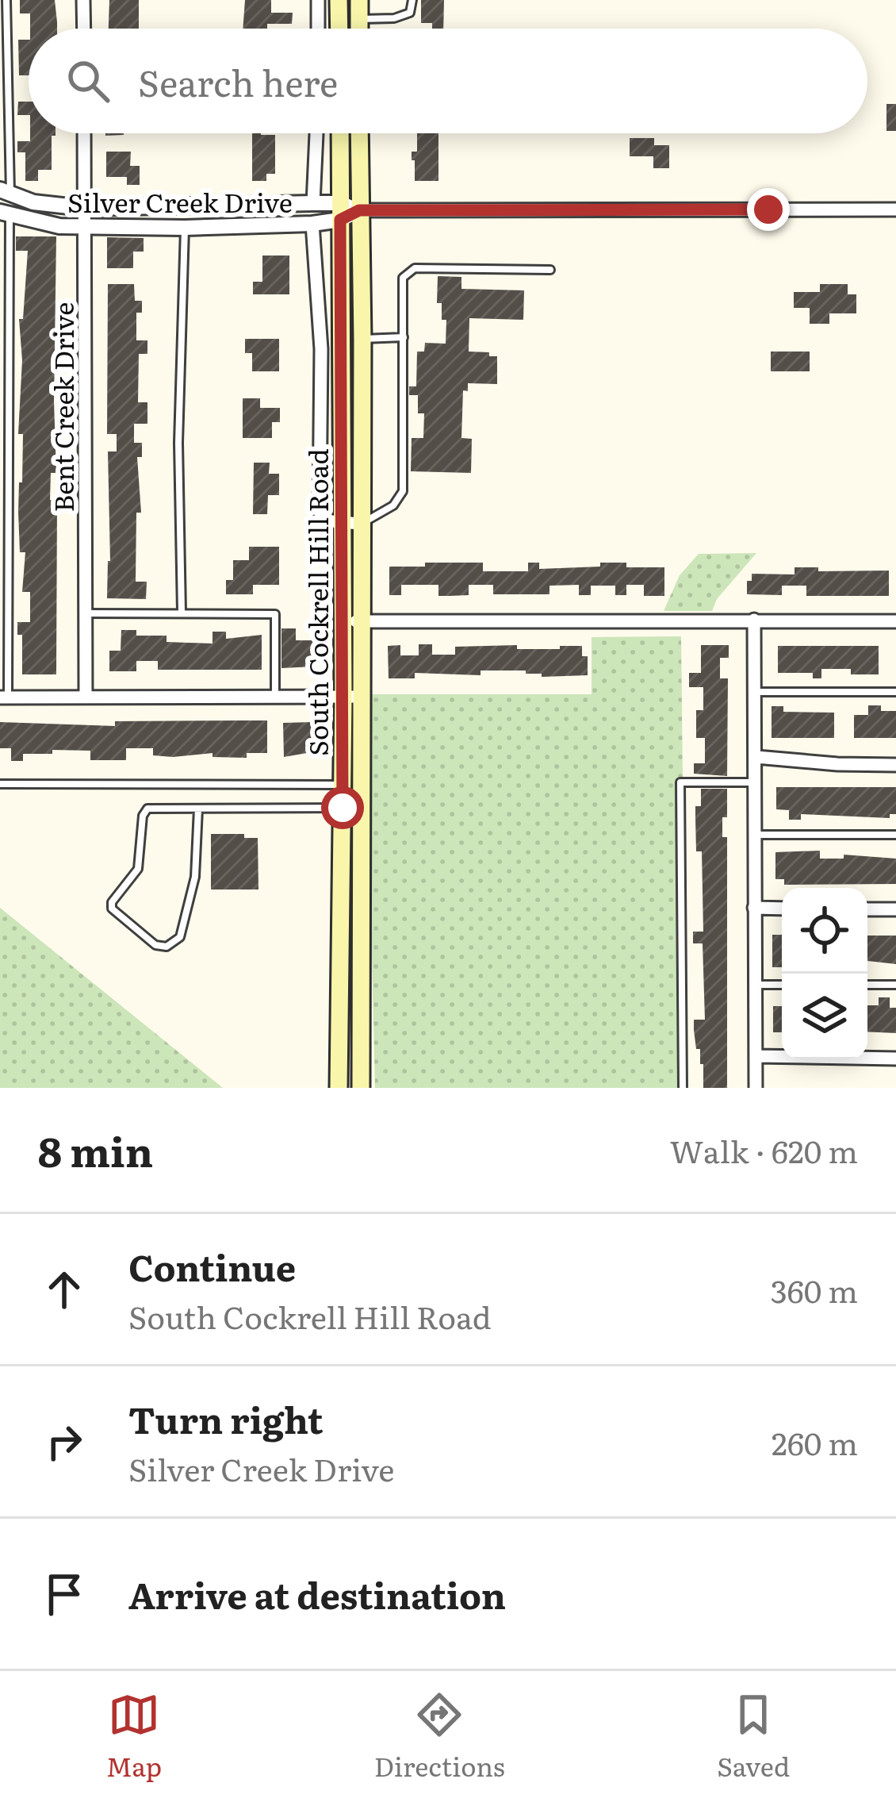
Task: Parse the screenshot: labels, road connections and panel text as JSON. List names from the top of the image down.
{
  "streets": {
    "main road": ["South Cockrell Hill Road"],
    "street": ["Silver Creek Drive", "Bent Creek Drive"]
  },
  "crossings": [
    ["Silver Creek Drive", "Bent Creek Drive"],
    ["Silver Creek Drive", "South Cockrell Hill Road"]
  ],
  "page": {
    "search": "Search here",
    "heading": ["8 min", "Walk · 620 m"],
    "list": [
      ["Continue", "South Cockrell Hill Road", "360 m"],
      ["Turn right", "Silver Creek Drive", "260 m"],
      "Arrive at destination"
    ],
    "nav": ["Map", "Directions", "Saved"]
  }
}
